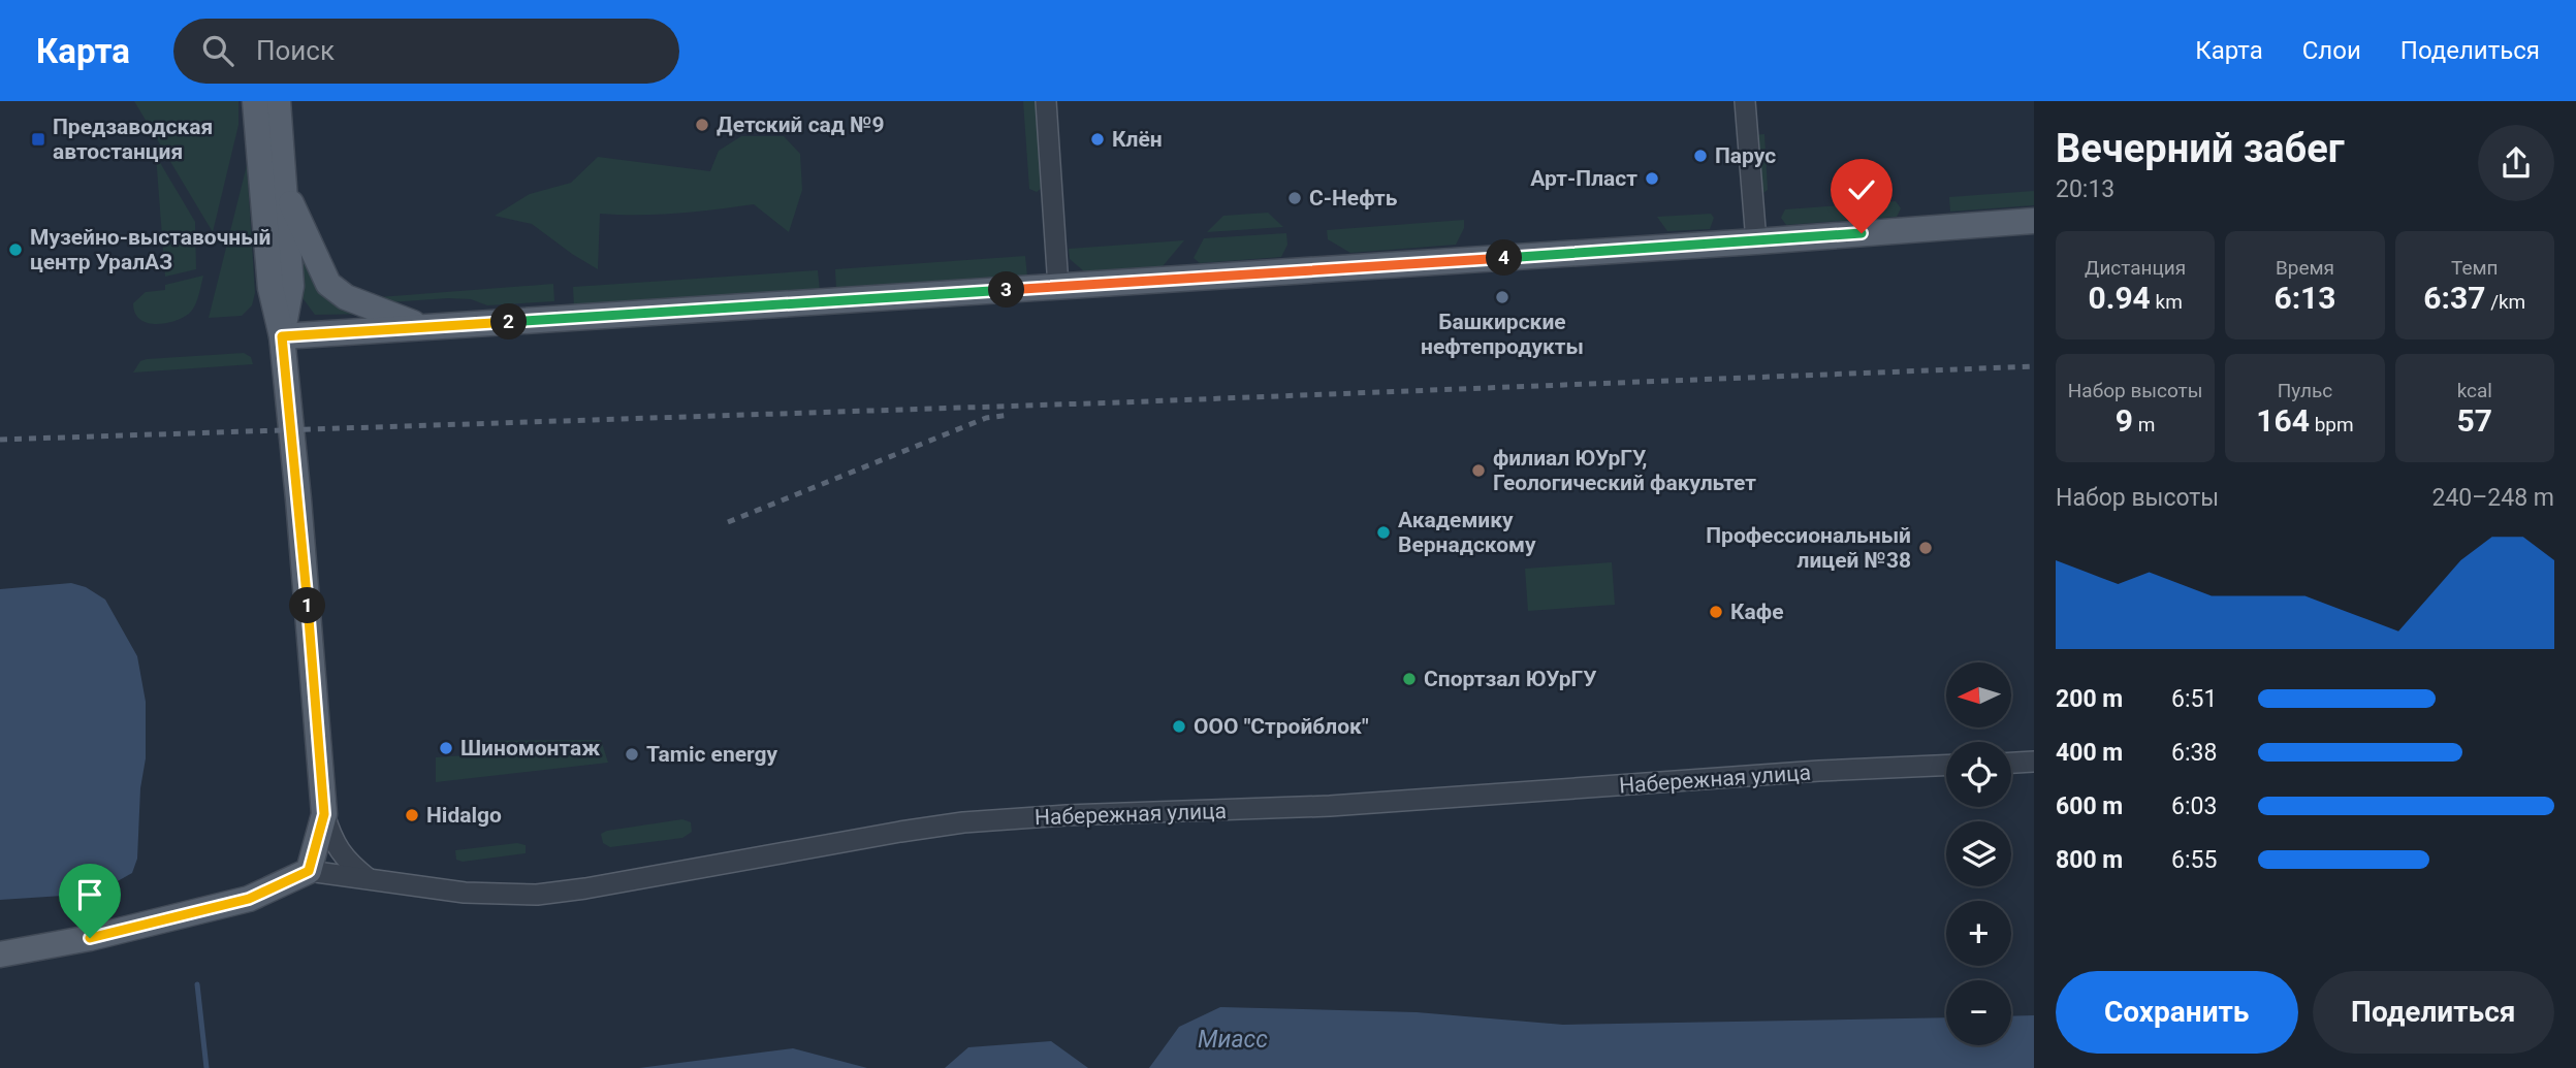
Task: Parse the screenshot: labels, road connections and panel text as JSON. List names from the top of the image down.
{
  "streets": {
    "street": ["Набережная улица"]
  },
  "water": ["Миасс"],
  "places": {
    "other": [
      "Детский сад №9",
      "Клён",
      "Парус",
      "Арт-Пласт",
      "С-Нефть",
      "Музейно-выставочный центр УралАЗ",
      "Башкирские нефтепродукты",
      "филиал ЮУрГУ, Геологический факультет",
      "Академику Вернадскому",
      "Профессиональный лицей №38",
      "Кафе",
      "Спортзал ЮУрГУ",
      "ООО \"Стройблок\"",
      "Шиномонтаж",
      "Tamic energy",
      "Hidalgo"
    ],
    "transit": ["Предзаводская автостанция"]
  },
  "north": "left",
  "page": {
    "header": "Карта",
    "search": "Поиск",
    "nav": ["Карта", "Слои", "Поделиться"],
    "heading": ["Вечерний забег", "20:13"],
    "stats": [
      ["Дистанция", "0.94 km"],
      ["Время", "6:13"],
      ["Темп", "6:37 /km"],
      ["Набор высоты", "9 m"],
      ["Пульс", "164 bpm"],
      ["kcal", "57"]
    ],
    "pins": [
      "4",
      "3",
      "2",
      "1"
    ],
    "chart": ["Набор высоты", "240–248 m"],
    "map_buttons": ["+", "−"],
    "list": [
      {
        "name": "200 m",
        "note": "6:51"
      },
      {
        "name": "400 m",
        "note": "6:38"
      },
      {
        "name": "600 m",
        "note": "6:03"
      },
      {
        "name": "800 m",
        "note": "6:55"
      }
    ],
    "buttons": ["Сохранить", "Поделиться"]
  }
}
